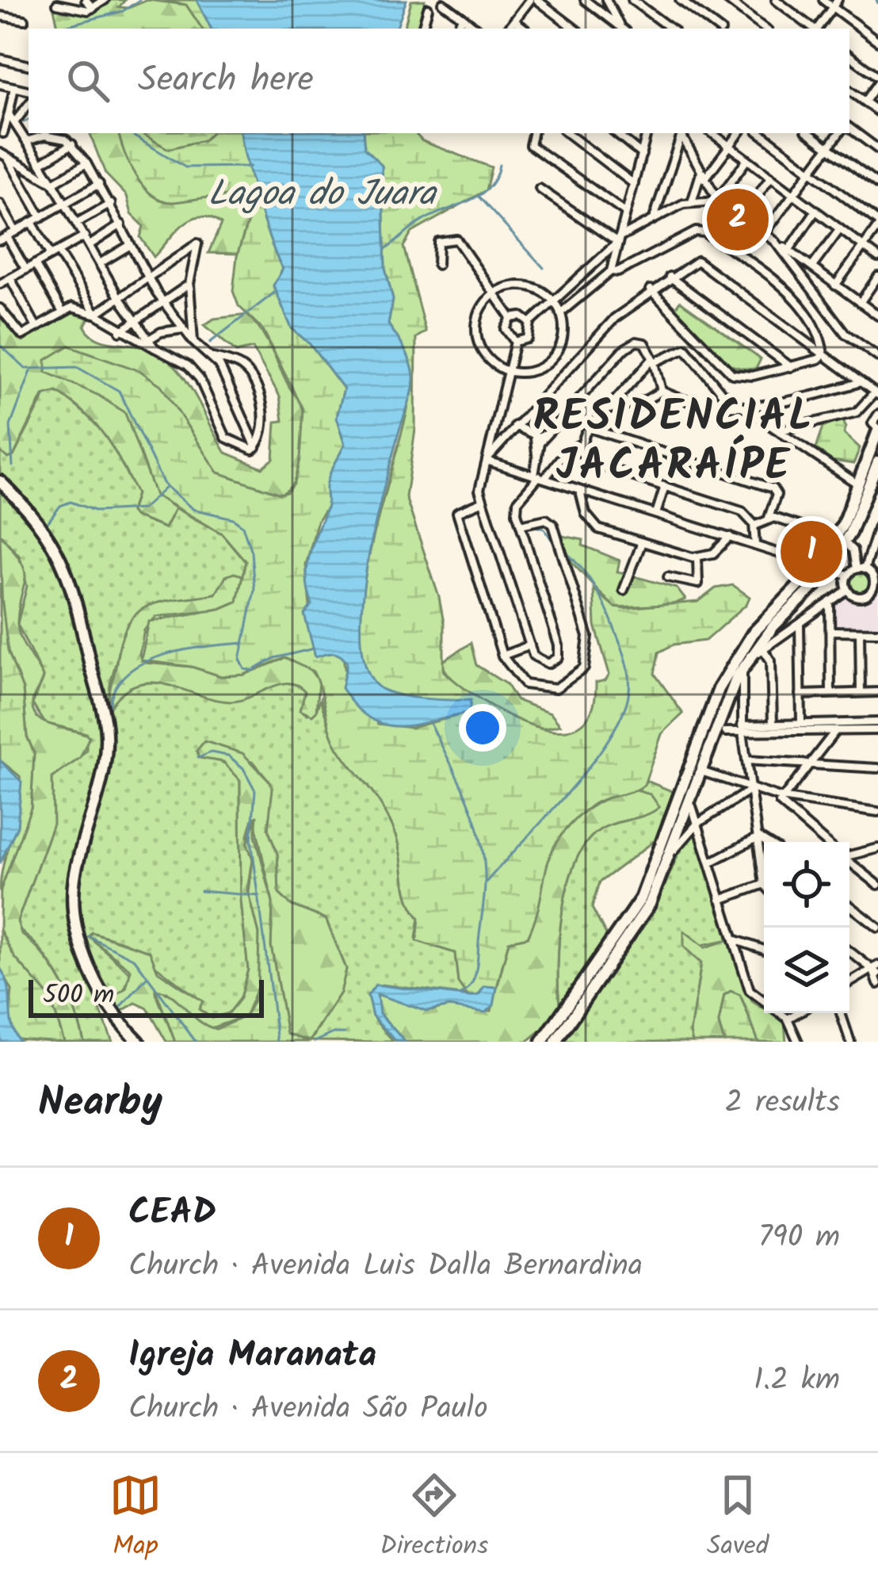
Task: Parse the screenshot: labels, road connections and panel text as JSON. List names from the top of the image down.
{
  "districts": ["RESIDENCIAL JACARAÍPE"],
  "water": ["Lagoa do Juara"],
  "scale_bar": "500 m",
  "page": {
    "search": "Search here",
    "pins": ["2", "1"],
    "scale": "500 m",
    "heading": ["Nearby", "2 results"],
    "list": [
      {
        "mark": "1",
        "name": "CEAD",
        "note": "Church · Avenida Luis Dalla Bernardina",
        "value": "790 m"
      },
      {
        "mark": "2",
        "name": "Igreja Maranata",
        "note": "Church · Avenida São Paulo",
        "value": "1.2 km"
      }
    ],
    "nav": ["Map", "Directions", "Saved"]
  }
}
